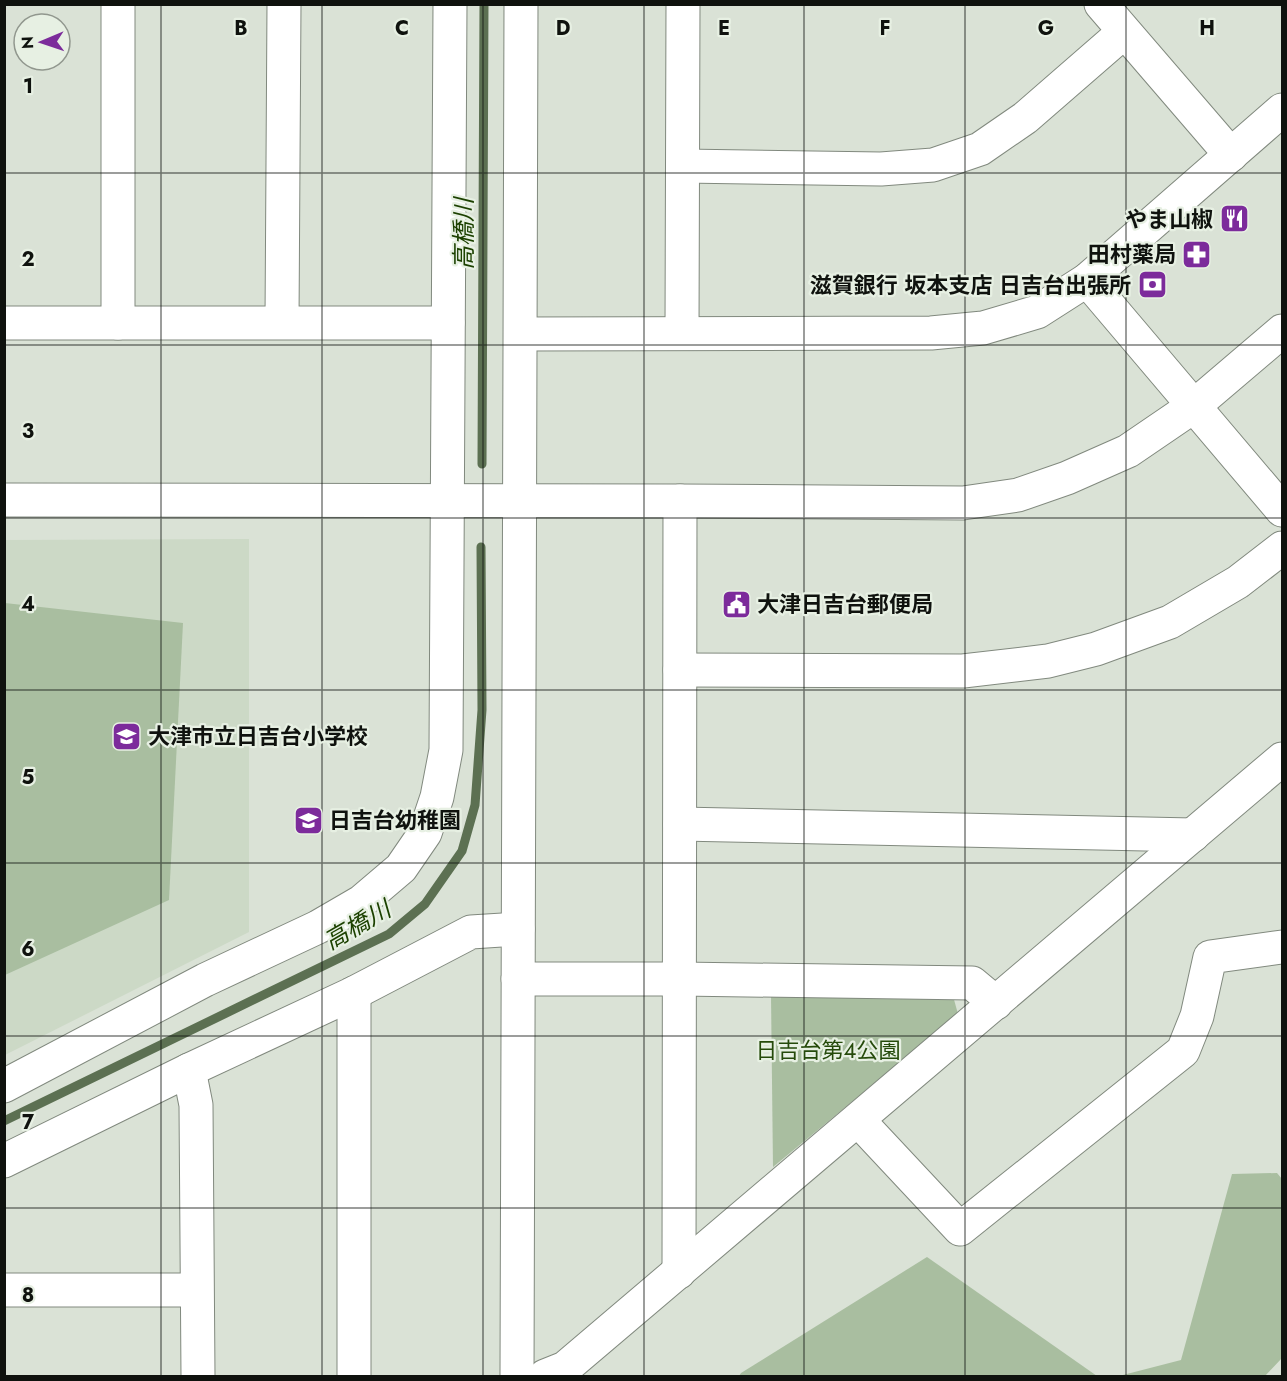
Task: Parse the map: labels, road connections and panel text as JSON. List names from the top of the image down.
{
  "water": ["高橋川"],
  "parks": ["日吉台第４公園"],
  "places": {
    "restaurant": ["やま山椒"],
    "pharmacy": ["田村薬局"],
    "bank": ["滋賀銀行 坂本支店 日吉台出張所"],
    "public building": ["大津日吉台郵便局"],
    "school or university": ["大津市立日吉台小学校", "日吉台幼稚園"]
  },
  "north": "left",
  "grid": {
    "columns": [
      "B",
      "C",
      "D",
      "E",
      "F",
      "G",
      "H"
    ],
    "rows": [
      "1",
      "2",
      "3",
      "4",
      "5",
      "6",
      "7",
      "8"
    ]
  }
}
